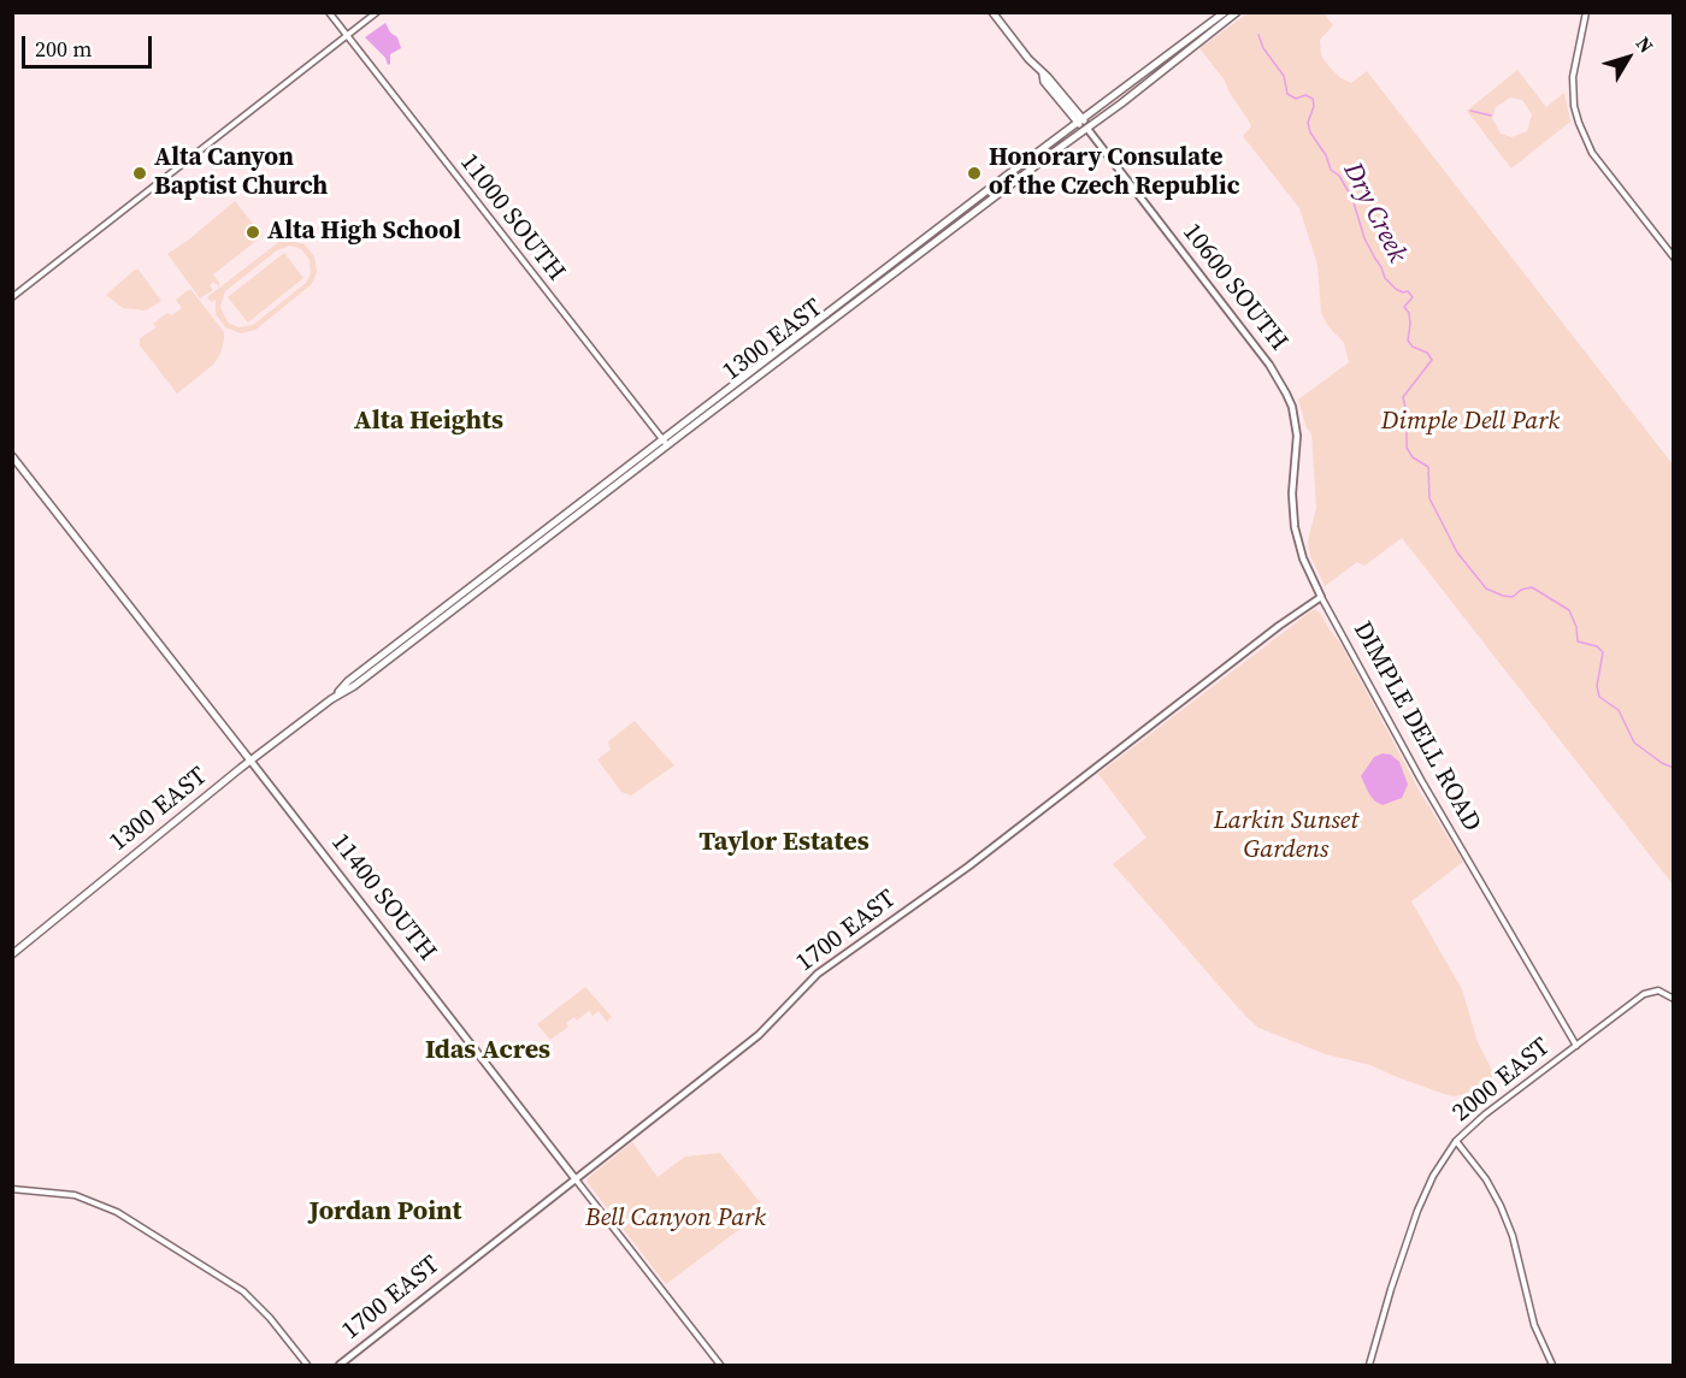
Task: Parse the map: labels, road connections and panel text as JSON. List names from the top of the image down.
{
  "streets": {
    "main road": [
      "10600 SOUTH",
      "1300 EAST",
      "DIMPLE DELL ROAD",
      "11400 SOUTH",
      "1700 EAST"
    ],
    "street": ["11000 SOUTH", "2000 EAST"]
  },
  "crossings": [
    ["11000 SOUTH", "1300 EAST"],
    ["10600 SOUTH", "1300 EAST"],
    ["10600 SOUTH", "DIMPLE DELL ROAD"],
    ["1300 EAST", "11400 SOUTH"],
    ["DIMPLE DELL ROAD", "1700 EAST"],
    ["DIMPLE DELL ROAD", "2000 EAST"],
    ["11400 SOUTH", "1700 EAST"]
  ],
  "districts": [
    "Alta Heights",
    "Taylor Estates",
    "Idas Acres",
    "Jordan Point"
  ],
  "water": ["Dry Creek"],
  "parks": ["Dimple Dell Park", "Larkin Sunset Gardens", "Bell Canyon Park"],
  "places": ["Alta Canyon Baptist Church", "Honorary Consulate of the Czech Republic", "Alta High School"],
  "scale_bar": "200 m",
  "north": "top right"
}
